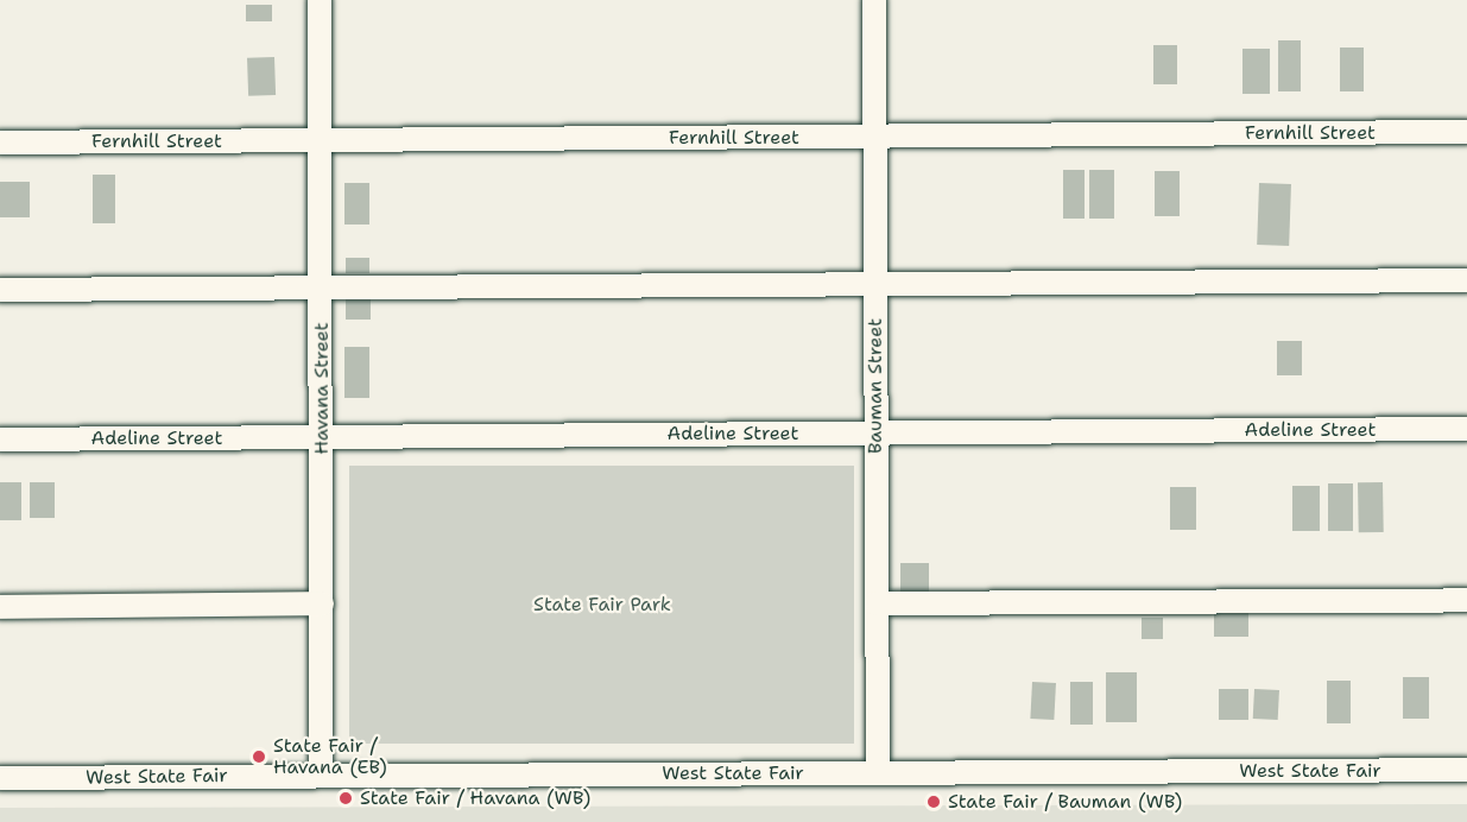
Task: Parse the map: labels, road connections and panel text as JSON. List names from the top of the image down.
{
  "streets": {
    "street": [
      "Fernhill Street",
      "Bauman Street",
      "Havana Street",
      "Adeline Street",
      "West State Fair"
    ]
  },
  "crossings": [
    ["Fernhill Street", "Bauman Street"],
    ["Fernhill Street", "Havana Street"],
    ["Bauman Street", "Adeline Street"],
    ["Bauman Street", "West State Fair"],
    ["Havana Street", "Adeline Street"],
    ["Havana Street", "West State Fair"]
  ],
  "parks": ["State Fair Park"],
  "places": ["State Fair / Havana (EB)", "State Fair / Havana (WB)", "State Fair / Bauman (WB)"]
}
